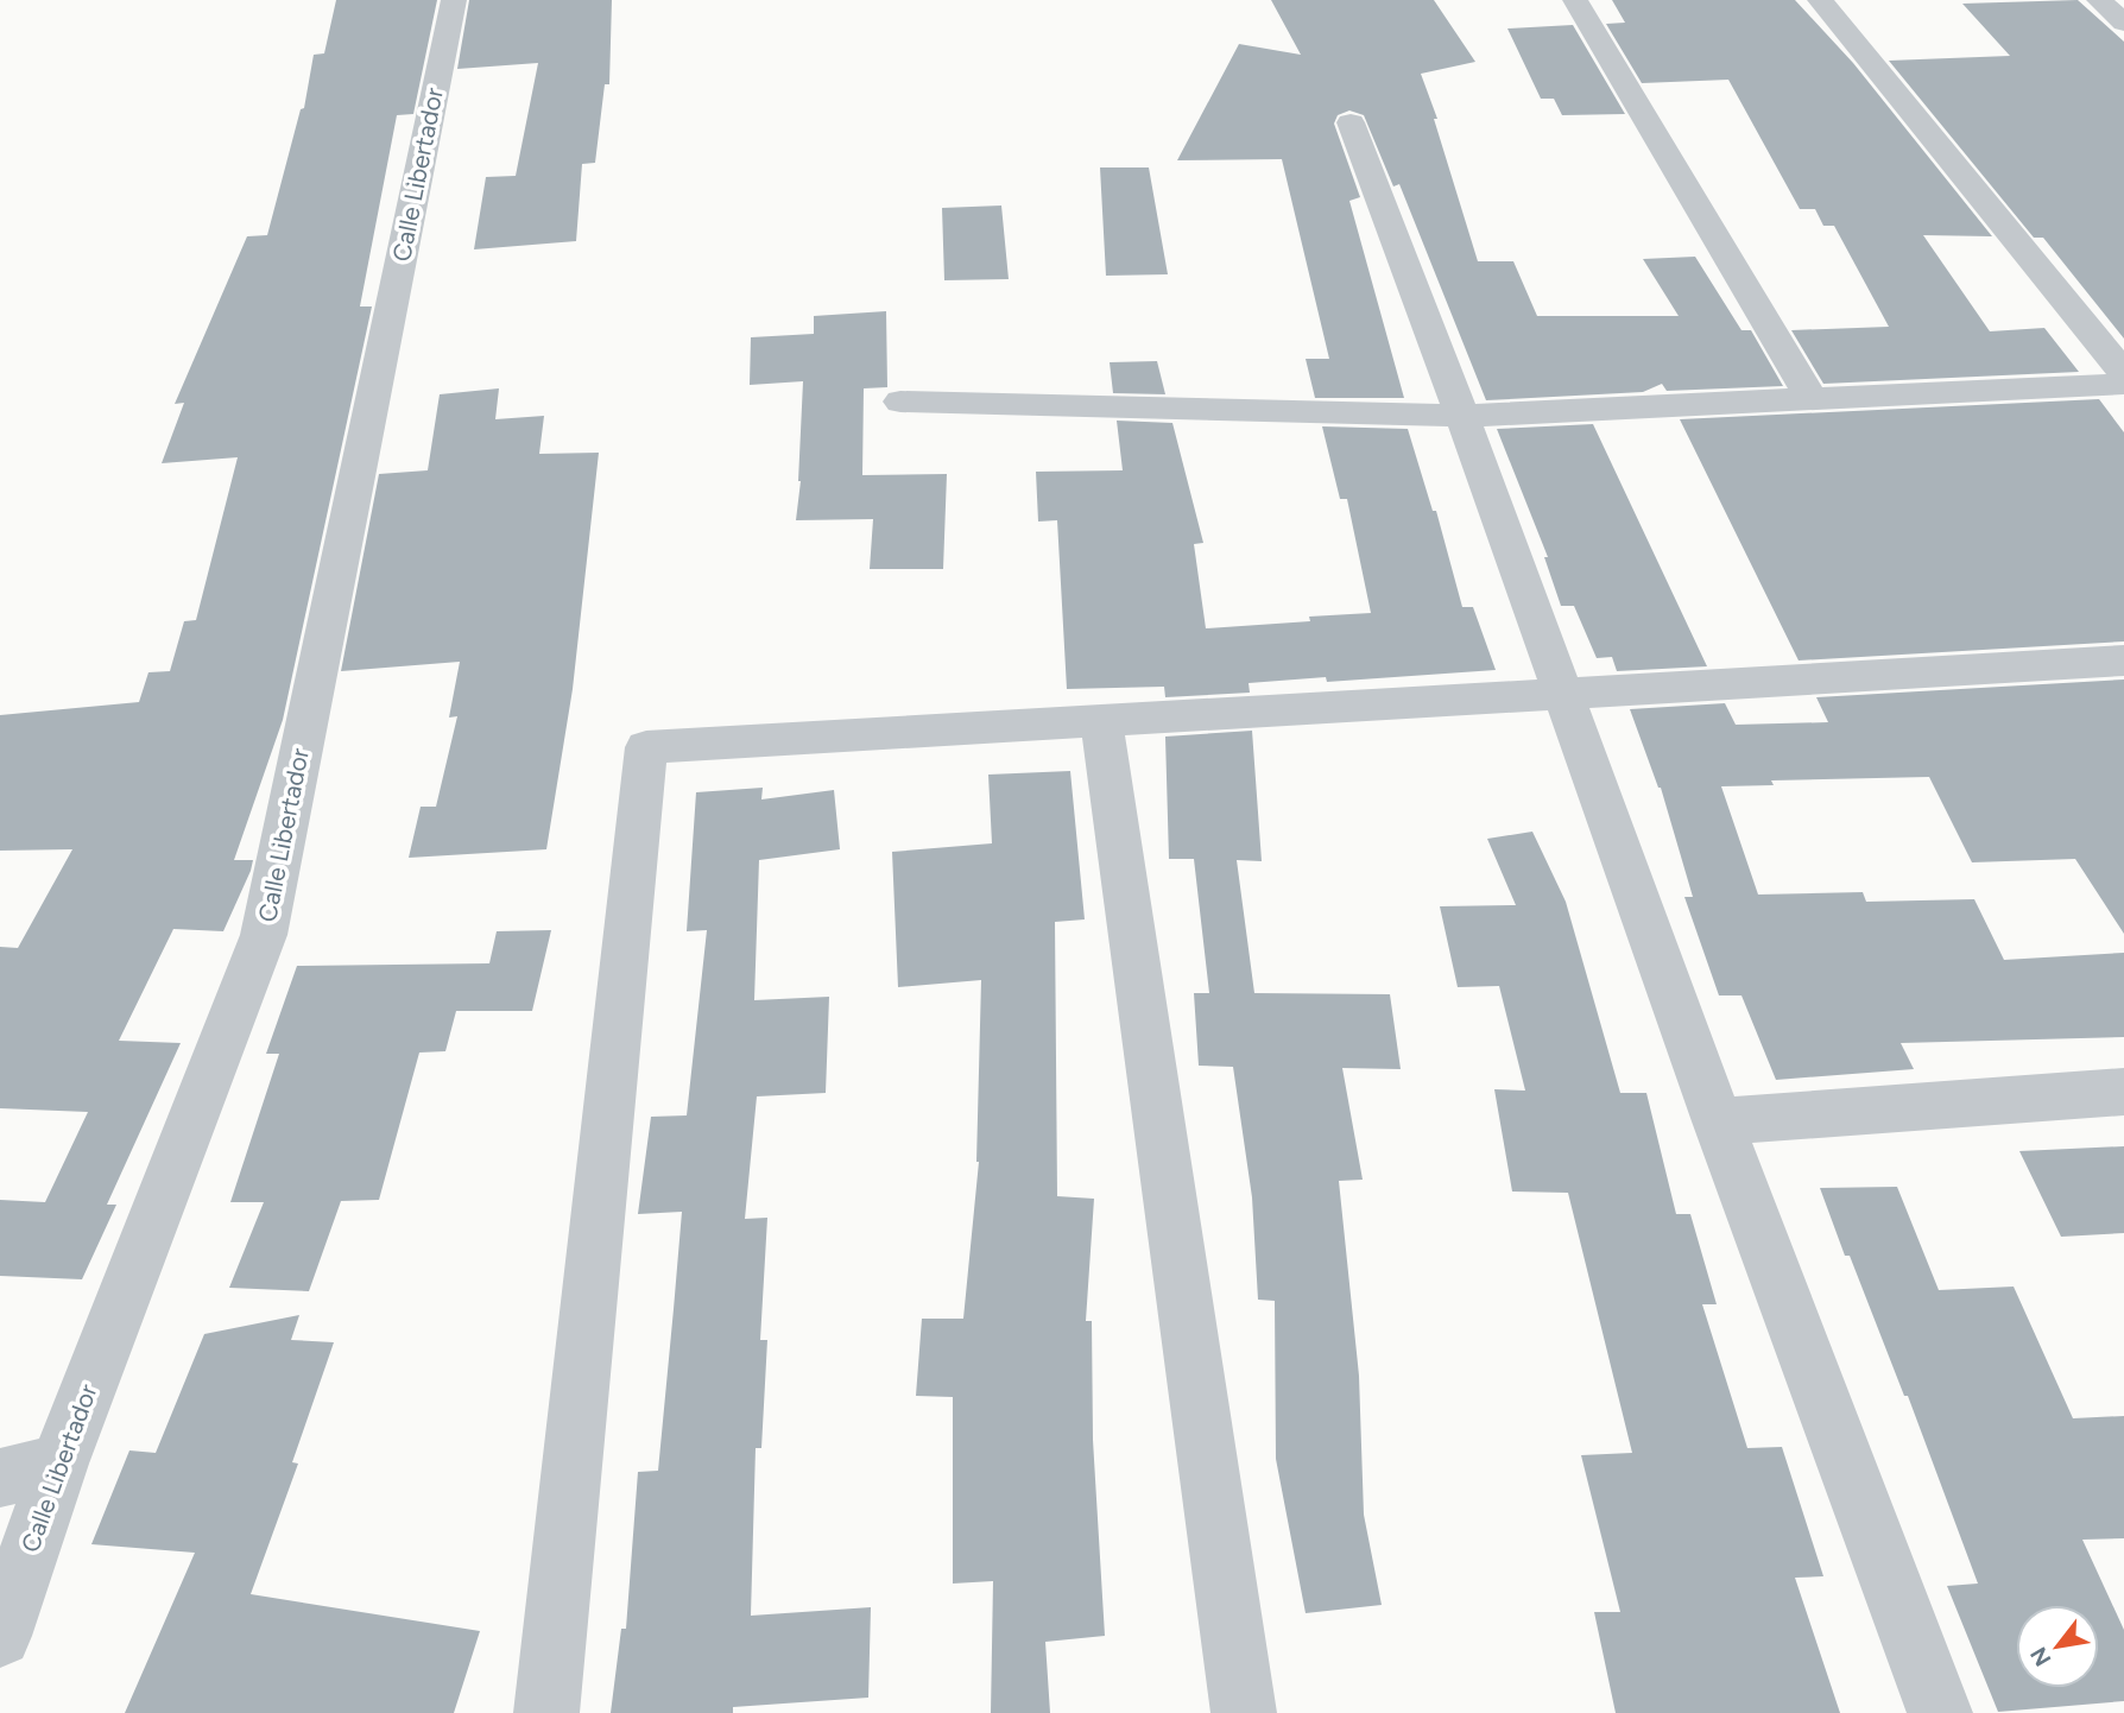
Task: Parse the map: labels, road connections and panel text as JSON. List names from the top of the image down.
{
  "streets": {
    "street": ["Calle Libertador"]
  },
  "north": "bottom left"
}
